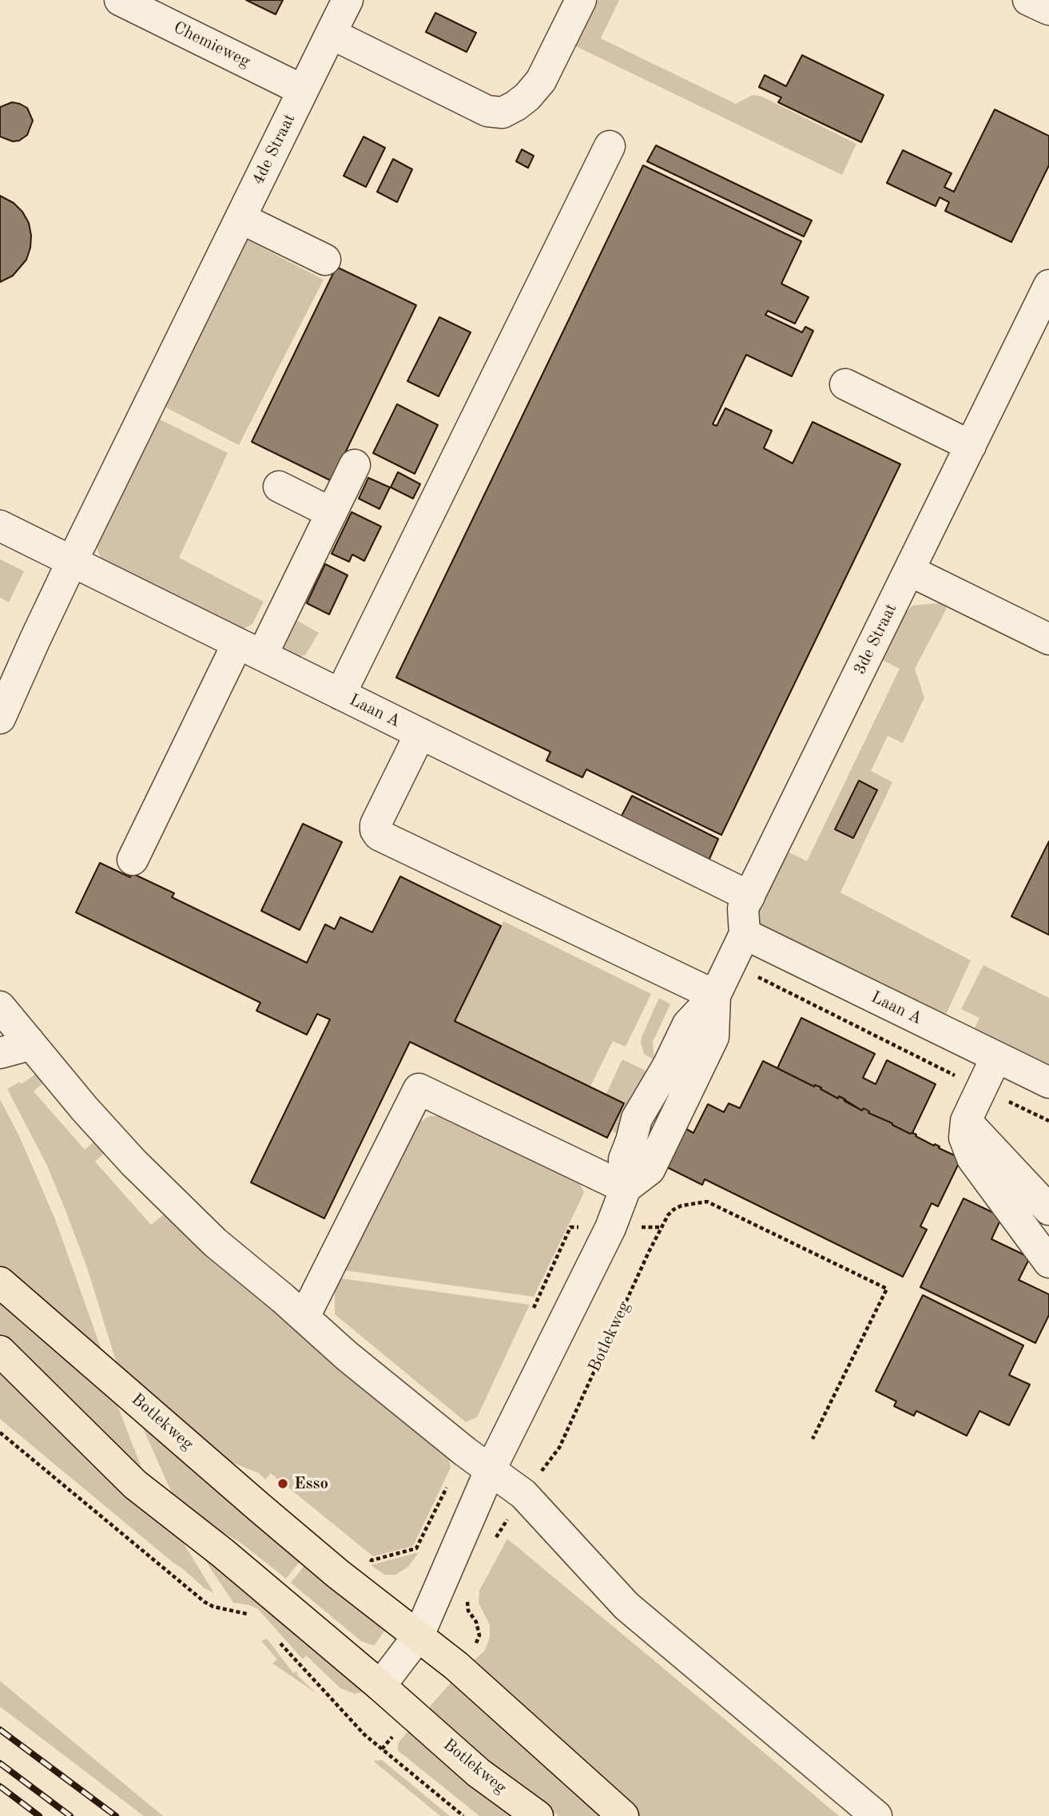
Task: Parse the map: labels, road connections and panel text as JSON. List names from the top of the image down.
{
  "streets": {
    "main road": ["Botlekweg"],
    "street": [
      "Chemieweg",
      "4de Straat",
      "3de Straat",
      "Laan A"
    ]
  },
  "crossings": [
    ["Chemieweg", "4de Straat"],
    ["4de Straat", "Laan A"],
    ["3de Straat", "Laan A"]
  ],
  "places": ["Esso"]
}
